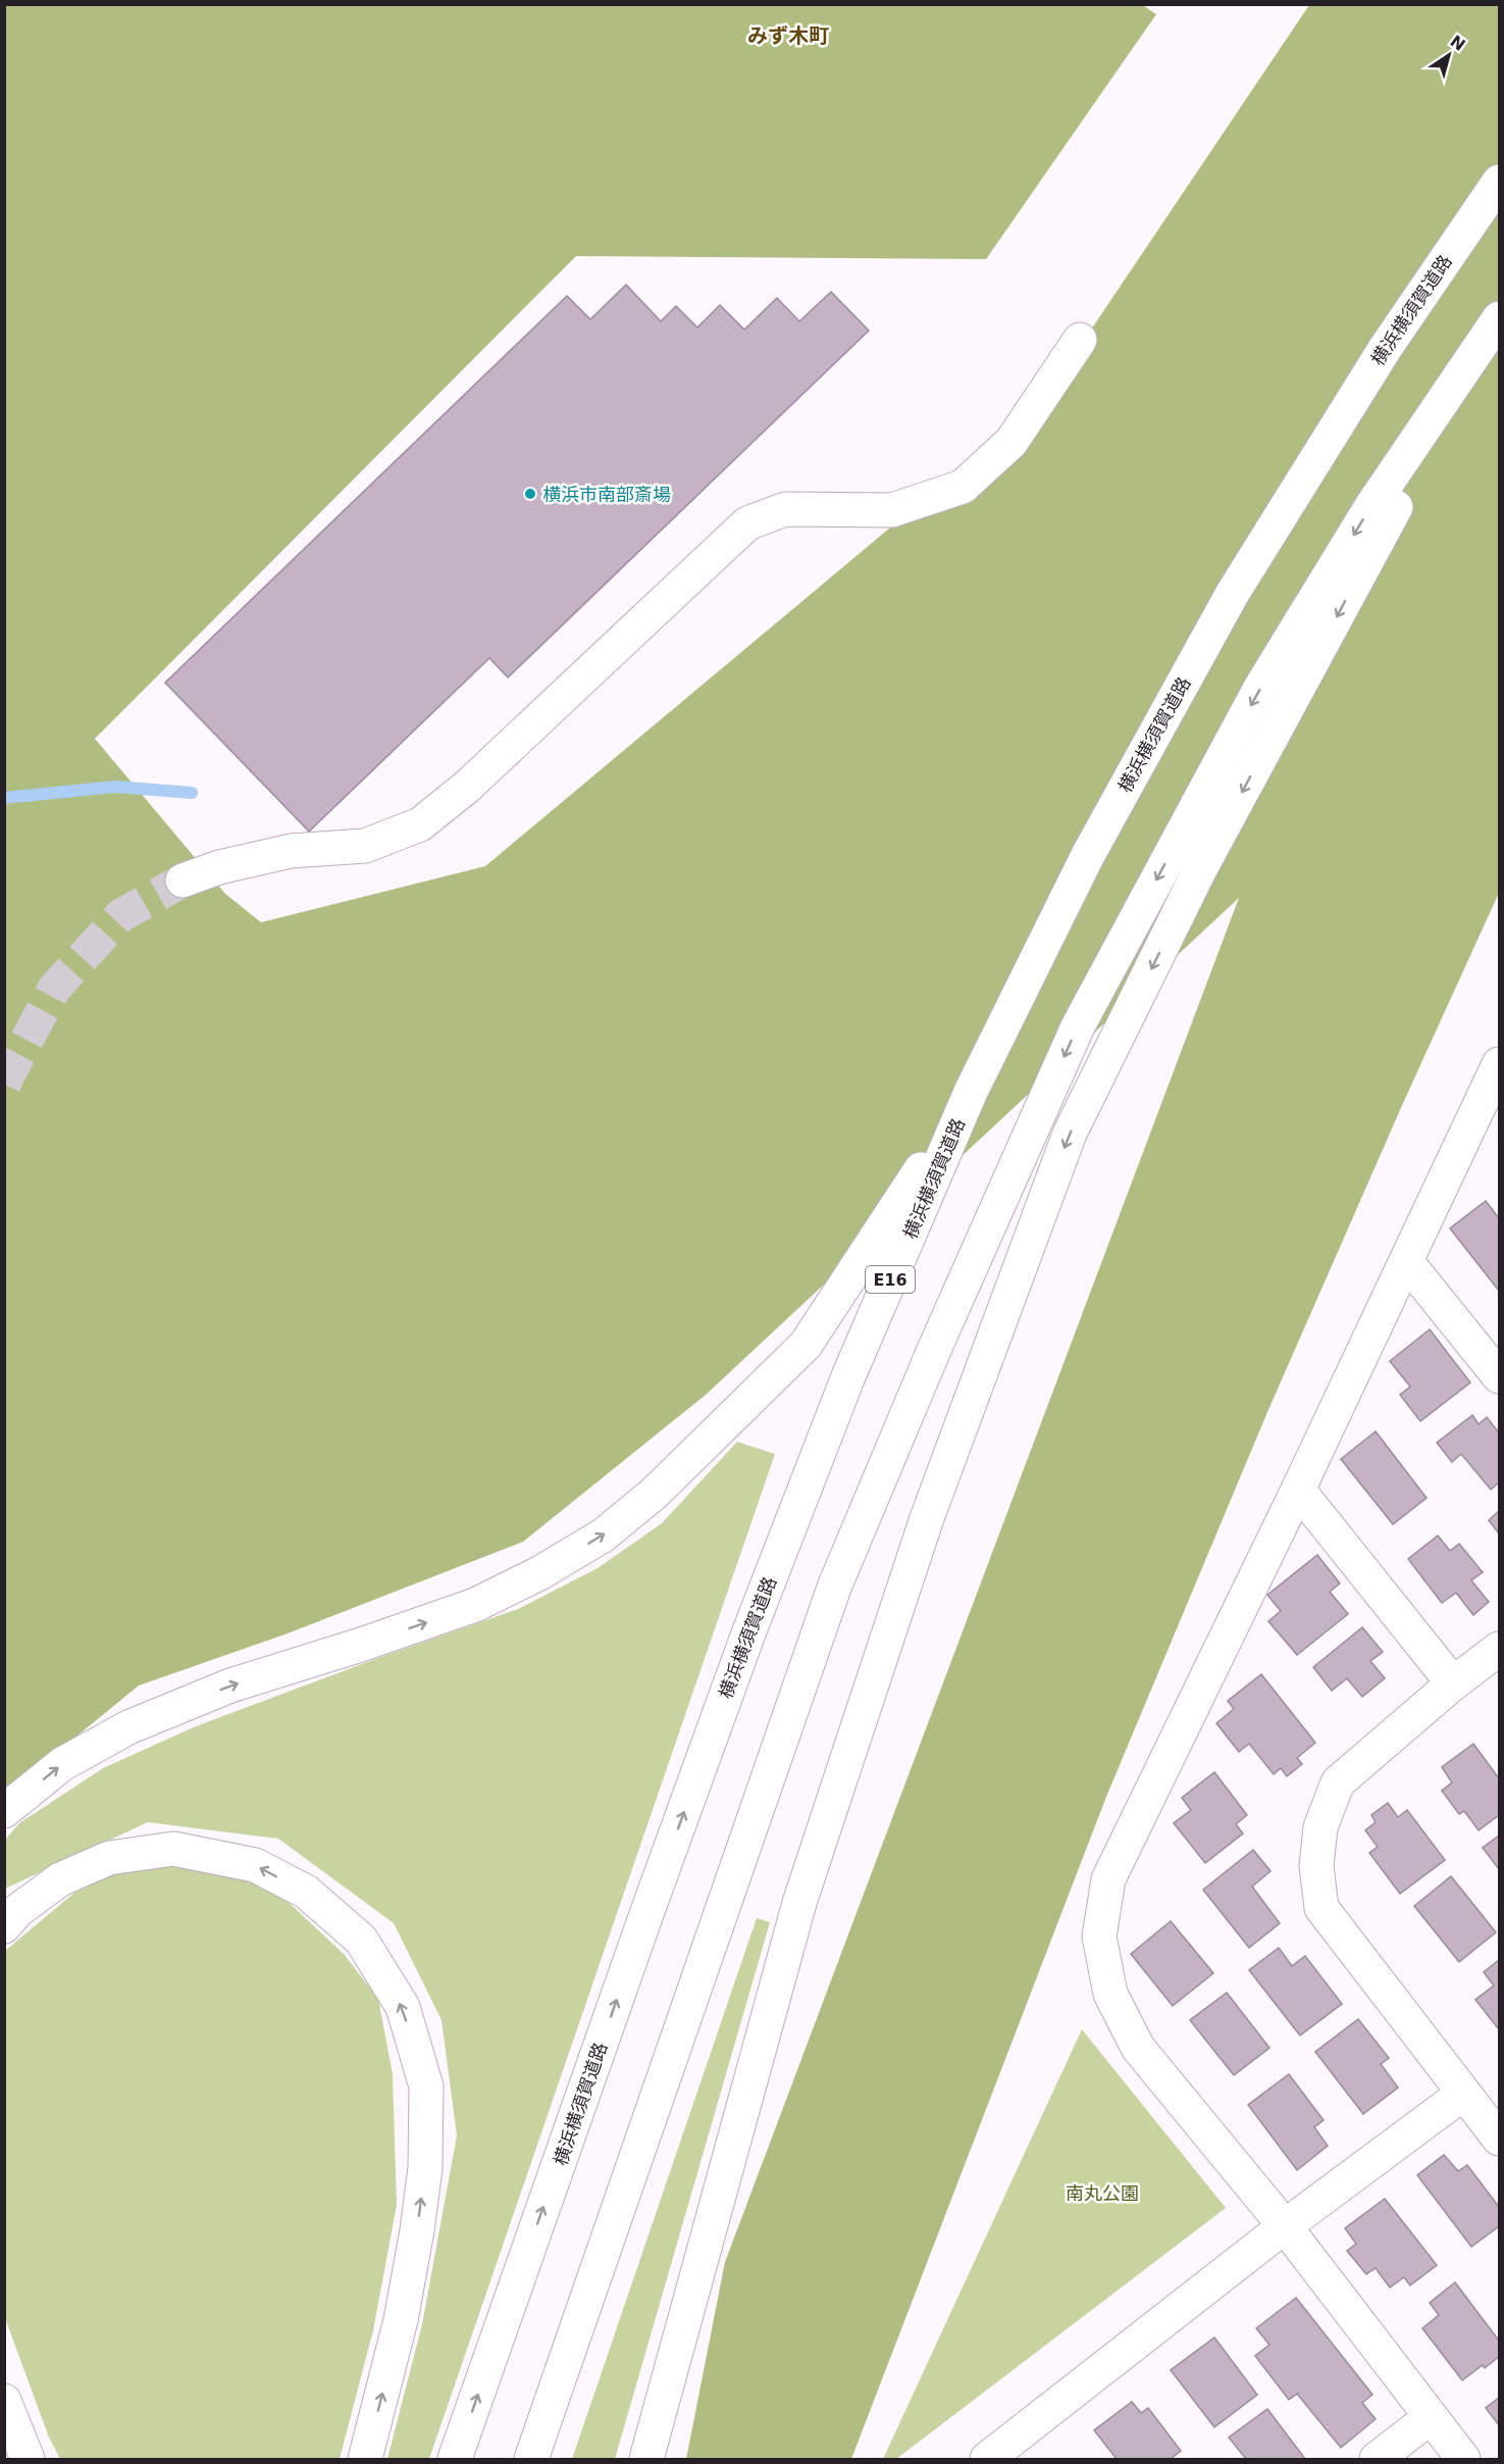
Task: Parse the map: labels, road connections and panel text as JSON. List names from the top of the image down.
{
  "streets": {
    "main road": ["横浜横須賀道路", "E16"]
  },
  "districts": ["みず木町"],
  "parks": ["南丸公園"],
  "places": ["横浜市南部斎場"],
  "north": "top right"
}
